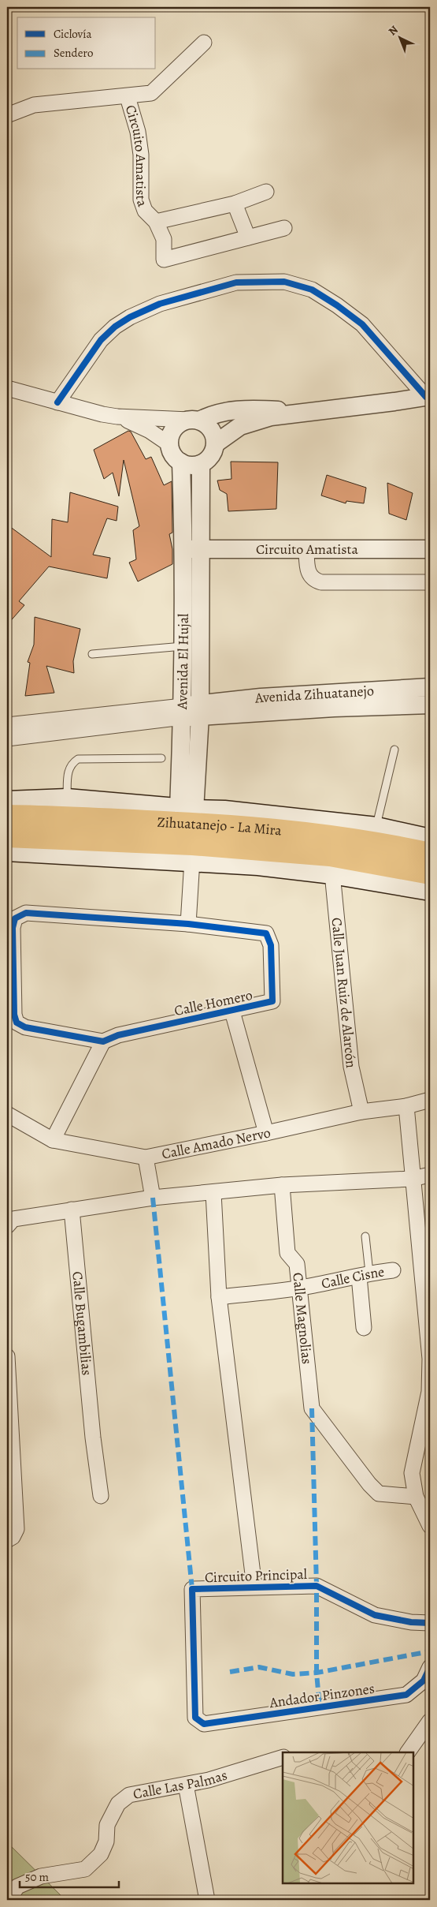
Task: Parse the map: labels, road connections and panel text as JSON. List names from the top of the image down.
{
  "streets": {
    "highway": ["Zihuatanejo - La Mira"],
    "street": [
      "Circuito Amatista",
      "Avenida El Hujal",
      "Avenida Zihuatanejo",
      "Calle Juan Ruiz de Alarcón",
      "Calle Homero",
      "Calle Amado Nervo",
      "Calle Cisne",
      "Calle Magnolias",
      "Calle Bugambilias",
      "Circuito Principal",
      "Andador Pinzones",
      "Calle Las Palmas"
    ]
  },
  "crossings": [
    ["Circuito Amatista", "Avenida El Hujal"],
    ["Avenida El Hujal", "Avenida Zihuatanejo"],
    ["Avenida El Hujal", "Zihuatanejo - La Mira"],
    ["Calle Juan Ruiz de Alarcón", "Calle Amado Nervo"],
    ["Calle Homero", "Calle Amado Nervo"],
    ["Calle Cisne", "Calle Magnolias"],
    ["Circuito Principal", "Andador Pinzones"]
  ],
  "legend": ["Ciclovía", "Sendero"],
  "scale_bar": "50 m",
  "north": "top left"
}
